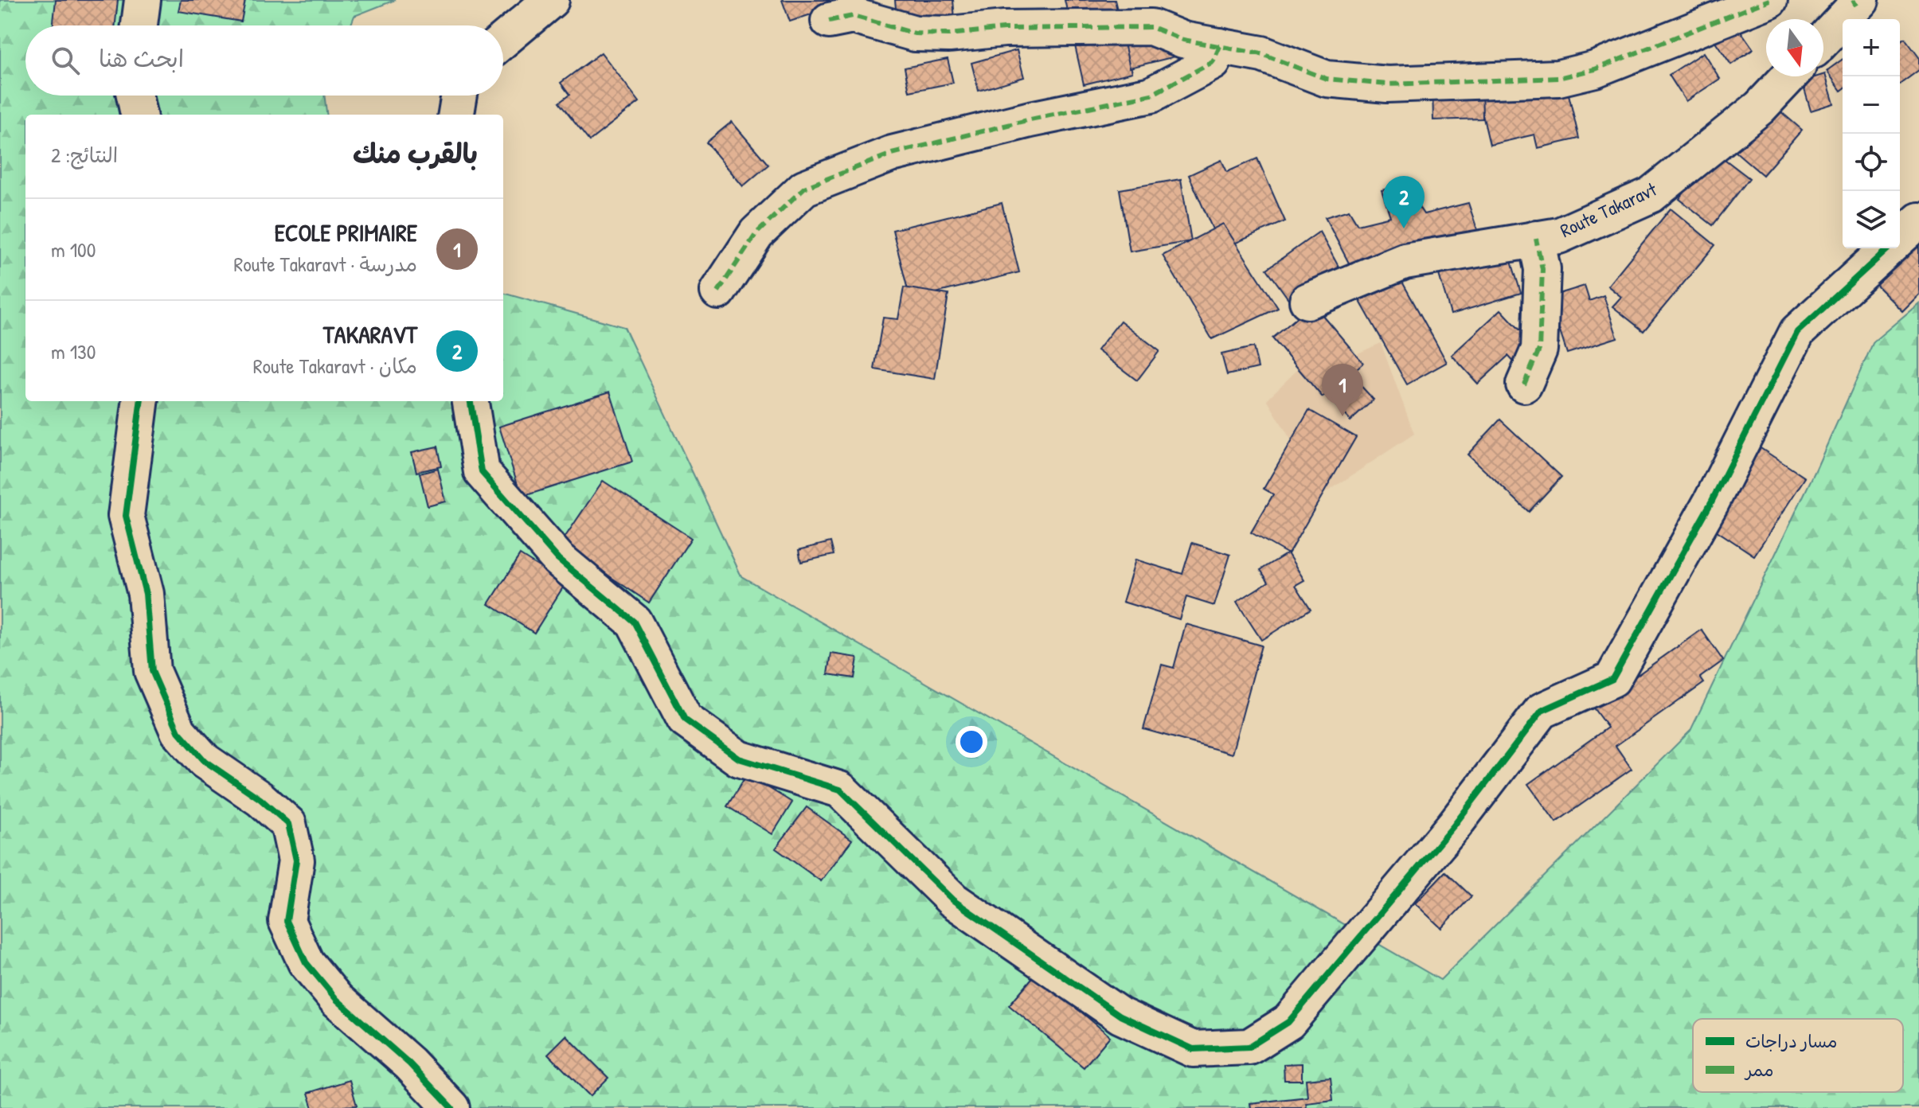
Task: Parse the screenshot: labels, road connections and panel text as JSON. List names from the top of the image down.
{
  "streets": {
    "street": ["Route Takaravt"]
  },
  "legend": ["مسار دراجات", "ممر"],
  "north": "bottom",
  "page": {
    "map_buttons": ["+", "−"],
    "search": "ابحث هنا",
    "heading": ["بالقرب منك", "النتائج: 2"],
    "pins": ["2", "1"],
    "list": [
      {
        "mark": "1",
        "name": "ECOLE PRIMAIRE",
        "note": "مدرسة · Route Takaravt",
        "value": "100 m"
      },
      {
        "mark": "2",
        "name": "TAKARAVT",
        "note": "مكان · Route Takaravt",
        "value": "130 m"
      }
    ]
  }
}
